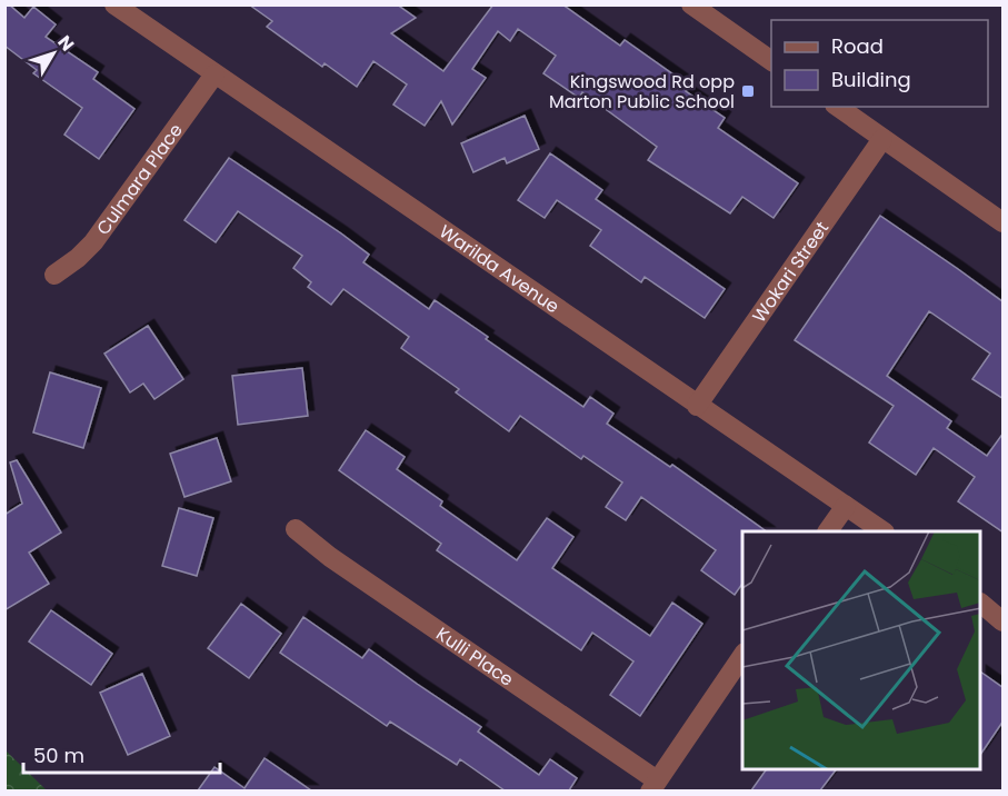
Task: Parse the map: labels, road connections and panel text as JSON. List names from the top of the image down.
{
  "streets": {
    "street": [
      "Culmara Place",
      "Warilda Avenue",
      "Wokari Street",
      "Kulli Place"
    ]
  },
  "crossings": [
    ["Culmara Place", "Warilda Avenue"],
    ["Warilda Avenue", "Wokari Street"]
  ],
  "places": {
    "transit": ["Kingswood Rd opp Marton Public School"]
  },
  "legend": ["Road", "Building"],
  "scale_bar": "50 m",
  "north": "top right"
}
